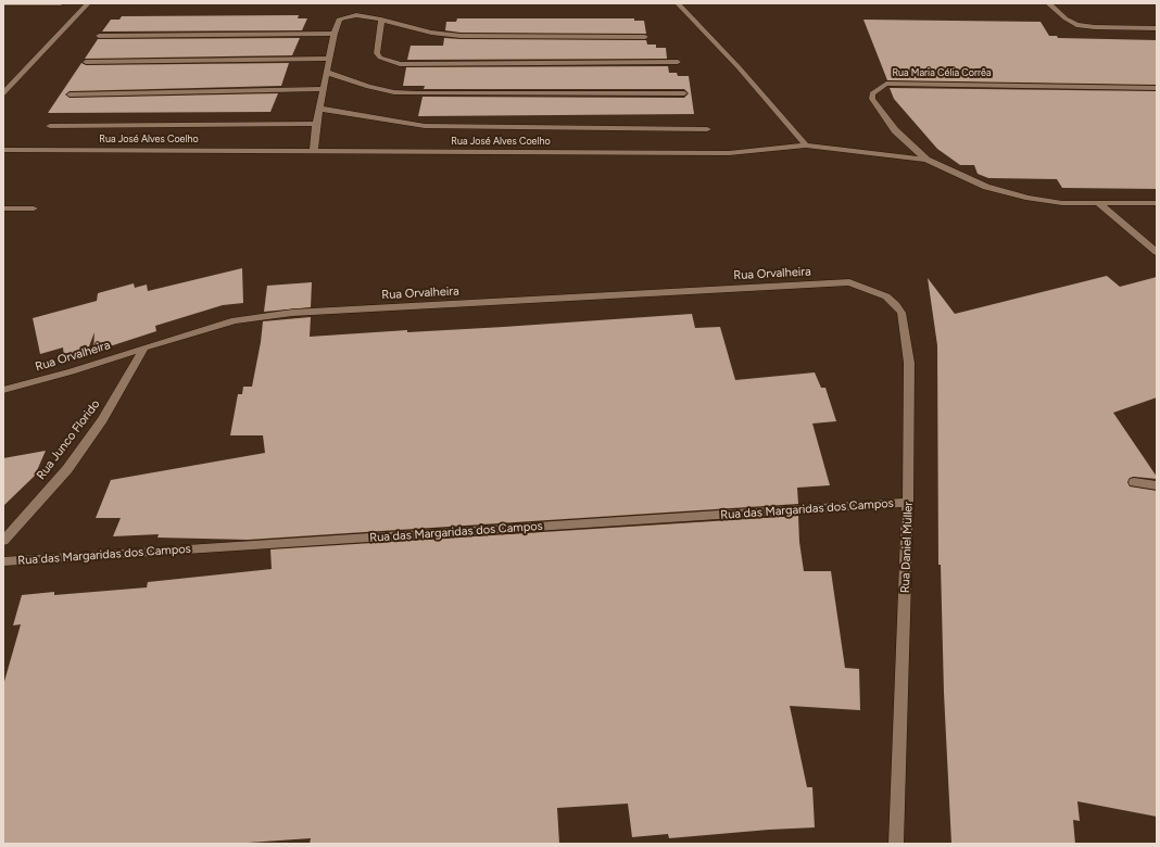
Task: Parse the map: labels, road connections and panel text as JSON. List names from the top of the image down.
{
  "streets": {
    "street": [
      "Rua Maria Célia Corrêa",
      "Rua José Alves Coelho",
      "Rua Orvalheira",
      "Rua Junco Florido",
      "Rua das Margaridas dos Campos",
      "Rua Daniel Müller"
    ]
  },
  "crossings": [
    ["Rua Maria Célia Corrêa", "Rua José Alves Coelho"],
    ["Rua Orvalheira", "Rua Junco Florido"],
    ["Rua Orvalheira", "Rua Daniel Müller"],
    ["Rua das Margaridas dos Campos", "Rua Daniel Müller"]
  ]
}
